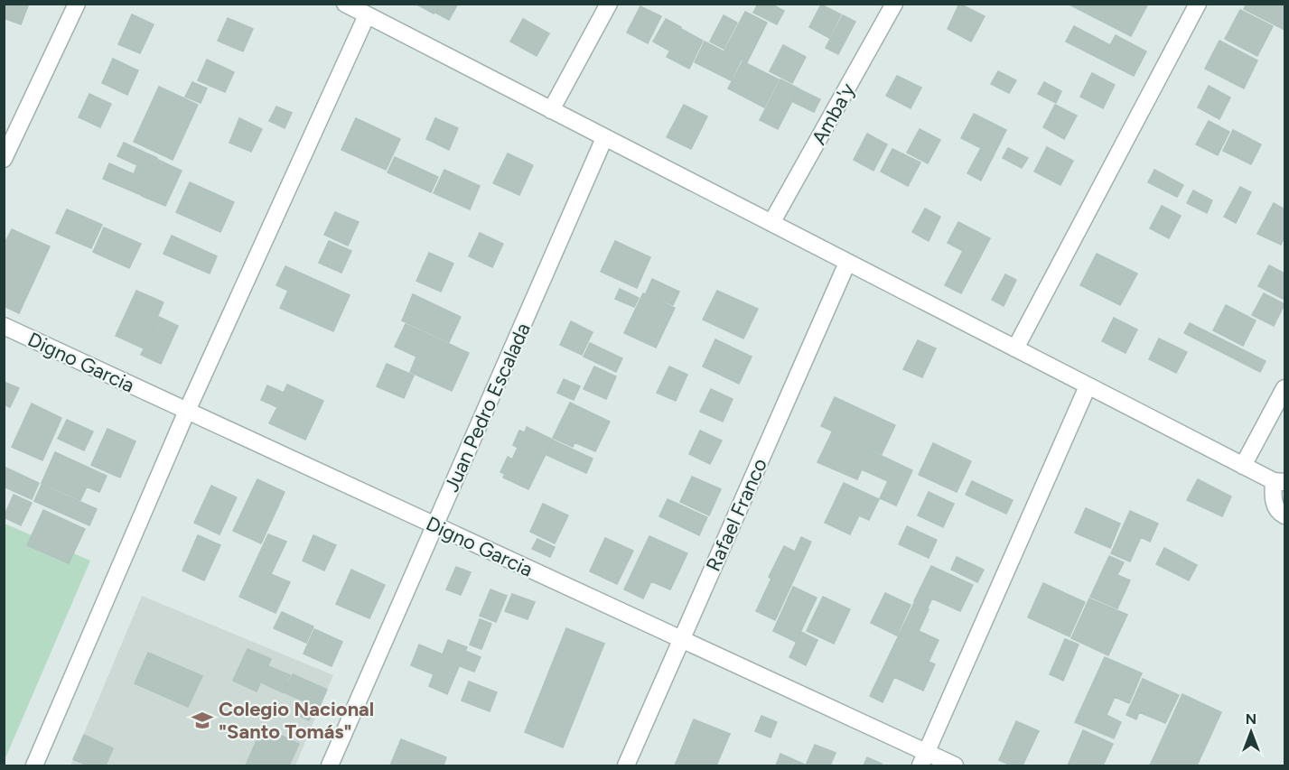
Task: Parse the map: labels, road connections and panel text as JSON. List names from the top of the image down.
{
  "streets": {
    "street": [
      "Amba'y",
      "Digno Garcia",
      "Juan Pedro Escalada",
      "Rafael Franco"
    ]
  },
  "crossings": [
    ["Digno Garcia", "Juan Pedro Escalada"],
    ["Digno Garcia", "Rafael Franco"]
  ],
  "places": {
    "school or university": ["Colegio Nacional \"Santo Tomás\""]
  },
  "north": "top"
}
